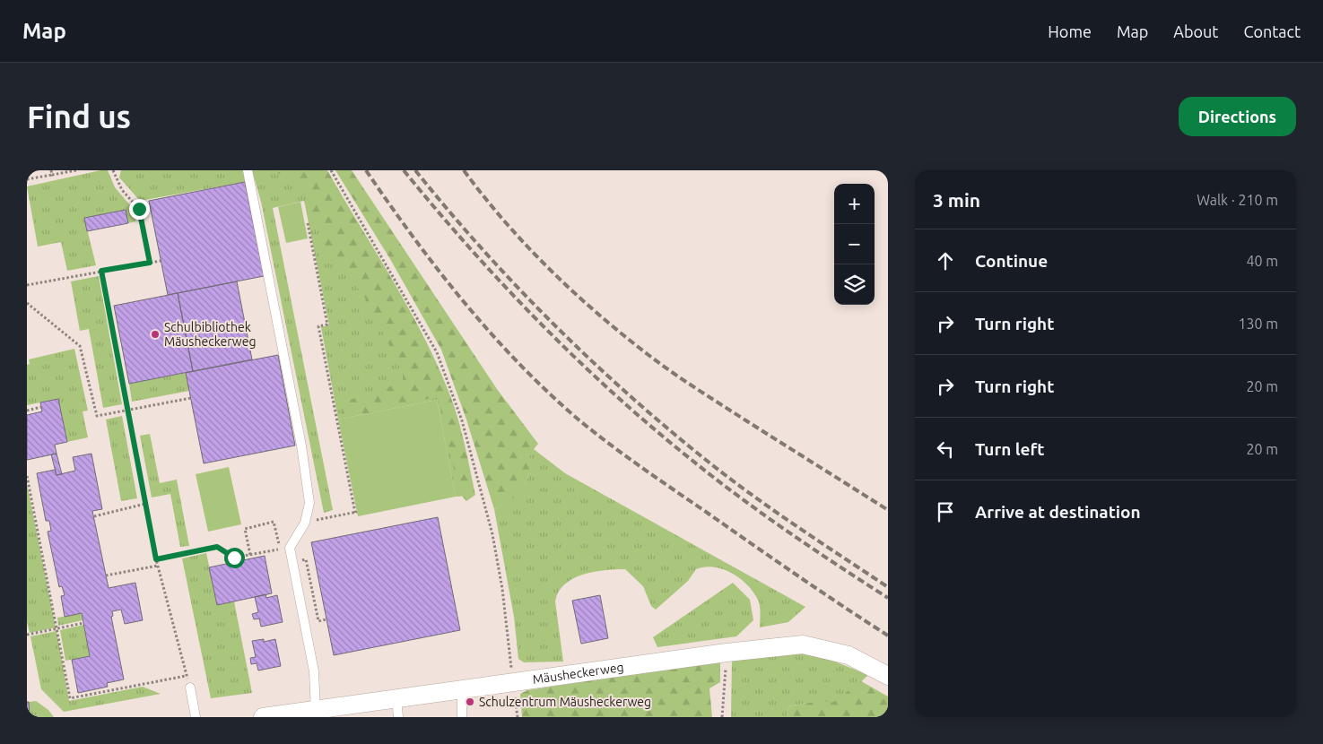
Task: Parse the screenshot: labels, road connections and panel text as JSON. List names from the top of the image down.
{
  "streets": {
    "street": ["Mäusheckerweg"]
  },
  "places": ["Schulbibliothek Mäusheckerweg", "Schulzentrum Mäusheckerweg"],
  "page": {
    "header": "Map",
    "nav": [
      "Home",
      "Map",
      "About",
      "Contact"
    ],
    "buttons": "Directions",
    "title": "Find us",
    "heading": ["3 min", "Walk · 210 m"],
    "map_buttons": ["+", "−"],
    "list": [
      ["Continue", "40 m"],
      ["Turn right", "130 m"],
      ["Turn right", "20 m"],
      ["Turn left", "20 m"],
      "Arrive at destination"
    ]
  }
}
